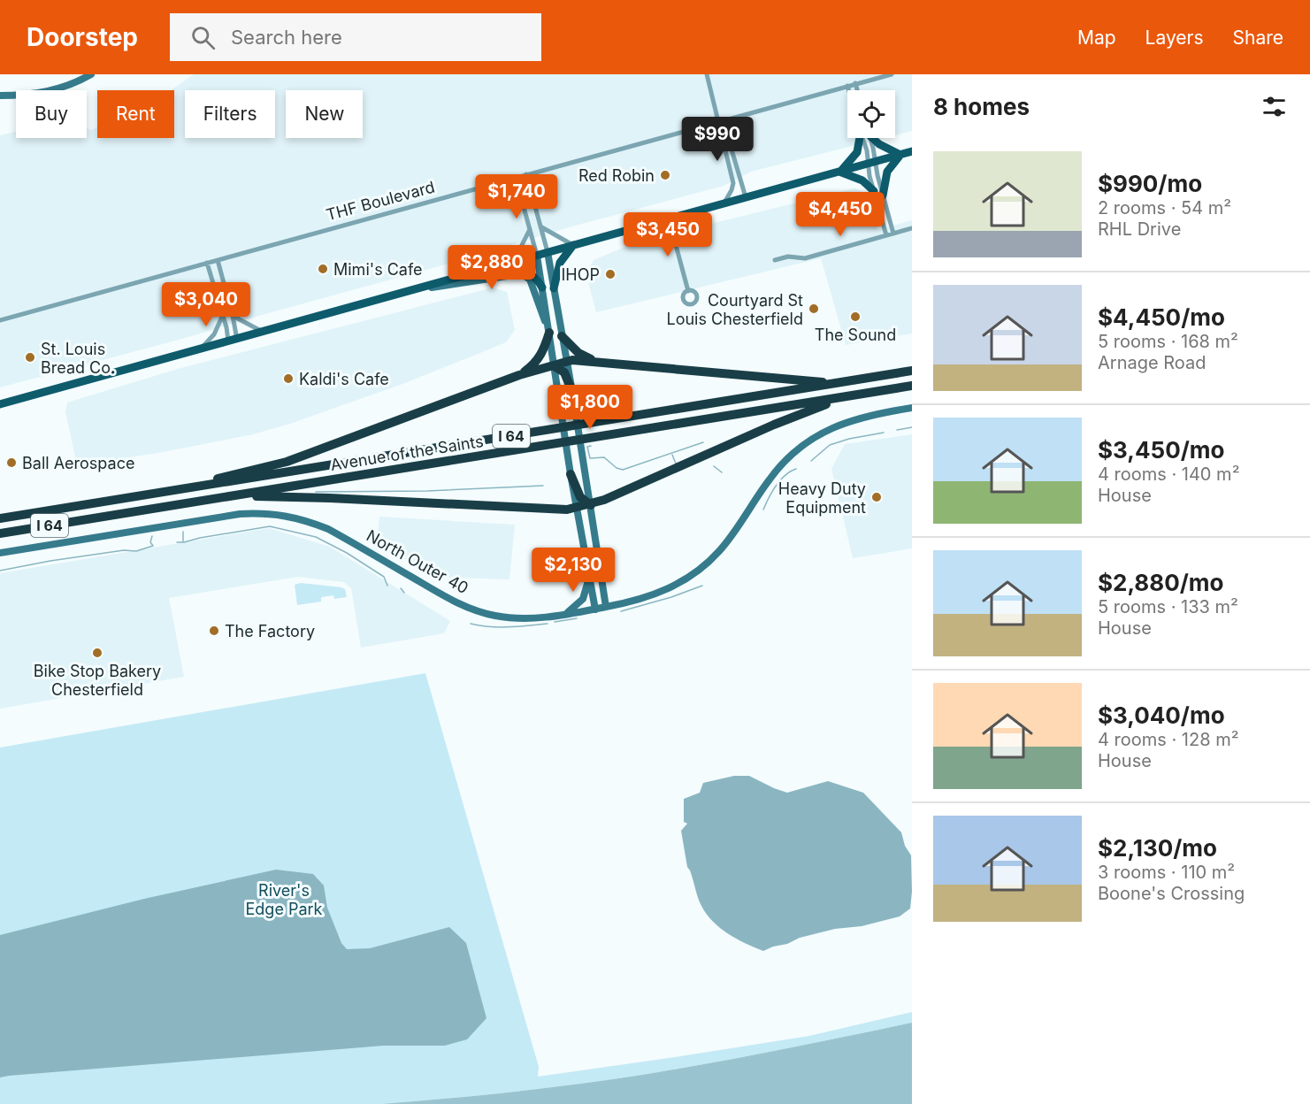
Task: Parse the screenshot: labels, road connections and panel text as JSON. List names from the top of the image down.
{
  "streets": {
    "highway": ["I 64", "Avenue of the Saints"],
    "street": ["THF Boulevard", "North Outer 40"]
  },
  "parks": ["River's Edge Park"],
  "places": [
    "Red Robin",
    "Mimi's Cafe",
    "IHOP",
    "Courtyard St Louis Chesterfield",
    "The Sound",
    "St. Louis Bread Co.",
    "Kaldi's Cafe",
    "Ball Aerospace",
    "Heavy Duty Equipment",
    "The Factory",
    "Bike Stop Bakery Chesterfield"
  ],
  "page": {
    "header": "Doorstep",
    "search": "Search here",
    "nav": ["Map", "Layers", "Share"],
    "heading": "8 homes",
    "chip": [
      "Buy",
      "Rent",
      "Filters",
      "New"
    ],
    "price": [
      "$990",
      "$1,740",
      "$4,450",
      "$3,450",
      "$2,880",
      "$3,040",
      "$1,800",
      "$2,130"
    ],
    "list": [
      {
        "name": "$990/mo",
        "note": "2 rooms · 54 m² · RHL Drive"
      },
      {
        "name": "$4,450/mo",
        "note": "5 rooms · 168 m² · Arnage Road"
      },
      {
        "name": "$3,450/mo",
        "note": "4 rooms · 140 m² · House"
      },
      {
        "name": "$2,880/mo",
        "note": "5 rooms · 133 m² · House"
      },
      {
        "name": "$3,040/mo",
        "note": "4 rooms · 128 m² · House"
      },
      {
        "name": "$2,130/mo",
        "note": "3 rooms · 110 m² · Boone's Crossing"
      }
    ]
  }
}
